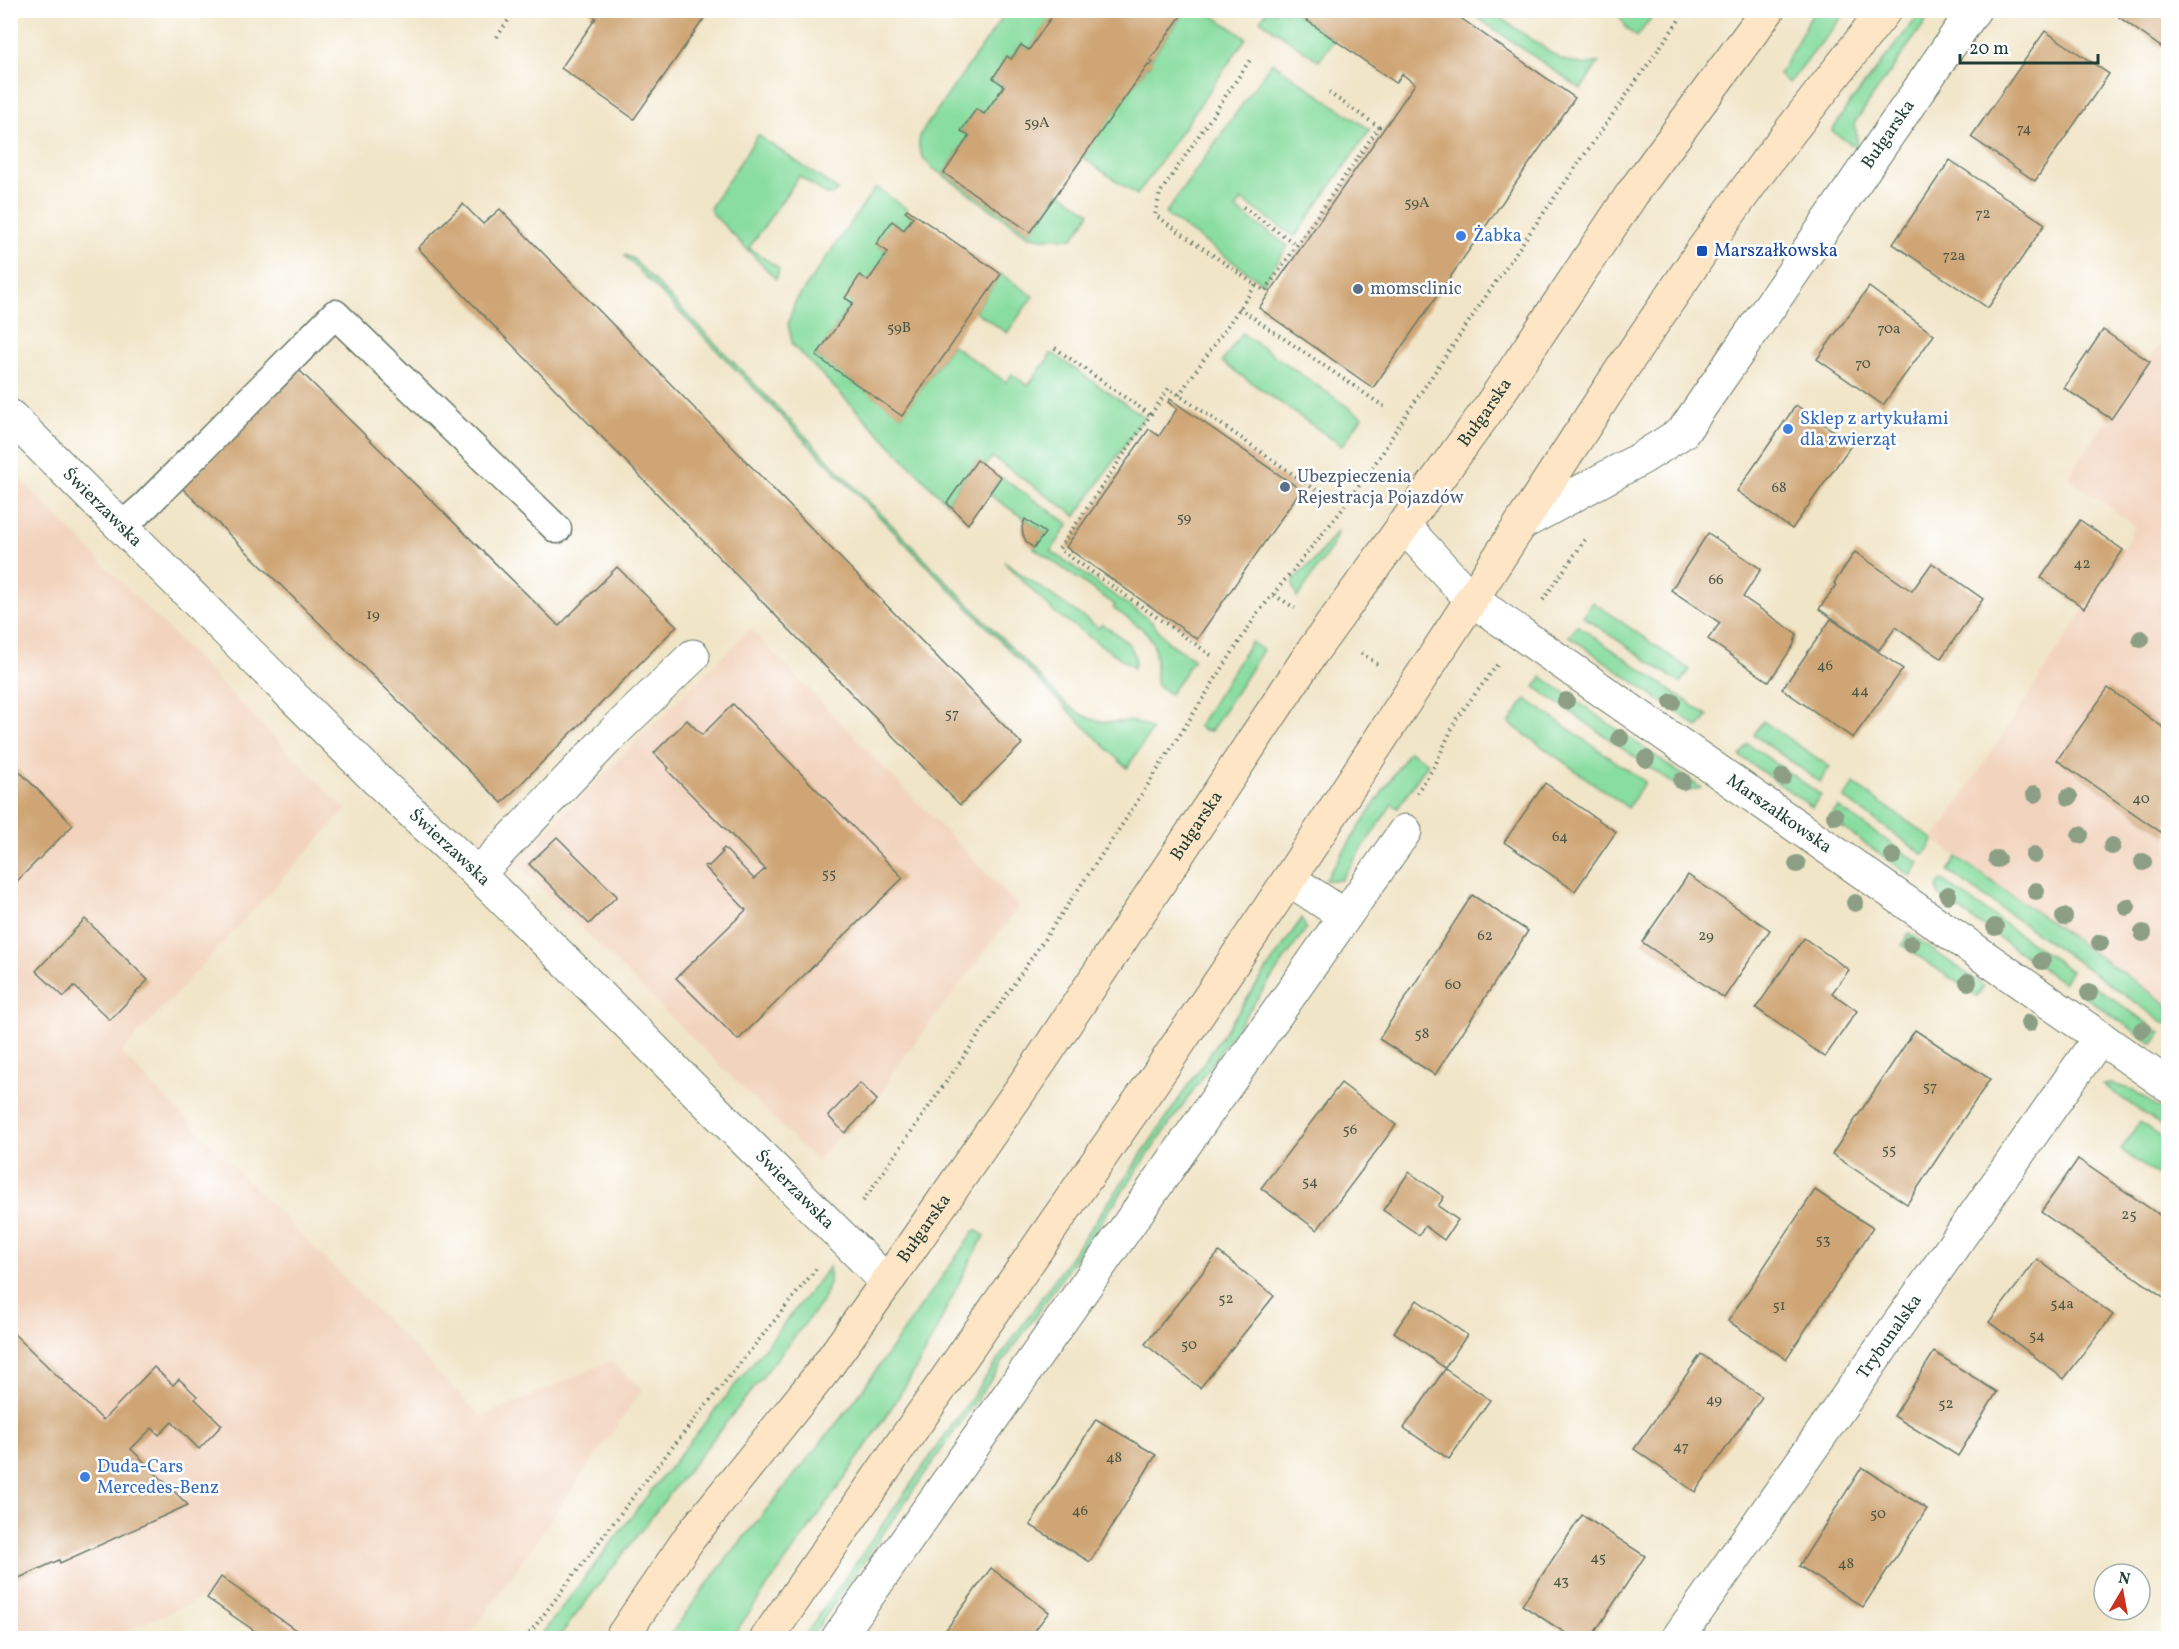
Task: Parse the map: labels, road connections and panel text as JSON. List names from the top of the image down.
{
  "streets": {
    "street": [
      "Bułgarska",
      "Świerzawska",
      "Marszałkowska",
      "Trybunalska"
    ]
  },
  "crossings": [
    ["Bułgarska", "Świerzawska"],
    ["Bułgarska", "Marszałkowska"],
    ["Marszałkowska", "Trybunalska"]
  ],
  "places": {
    "other": [
      "Żabka",
      "momsclinic",
      "Sklep z artykułami dla zwierząt",
      "Ubezpieczenia Rejestracja Pojazdów",
      "Duda-Cars Mercedes-Benz"
    ],
    "transit": ["Marszałkowska"]
  },
  "house_numbers": [
    "59A",
    "74",
    "59A",
    "72",
    "72a",
    "59B",
    "70a",
    "70",
    "68",
    "59",
    "42",
    "66",
    "19",
    "46",
    "44",
    "57",
    "40",
    "64",
    "55",
    "62",
    "29",
    "60",
    "58",
    "57",
    "56",
    "55",
    "54",
    "25",
    "53",
    "52",
    "54a",
    "51",
    "54",
    "50",
    "49",
    "52",
    "47",
    "48",
    "46",
    "50",
    "45",
    "48",
    "43"
  ],
  "scale_bar": "20 m",
  "north": "top"
}
